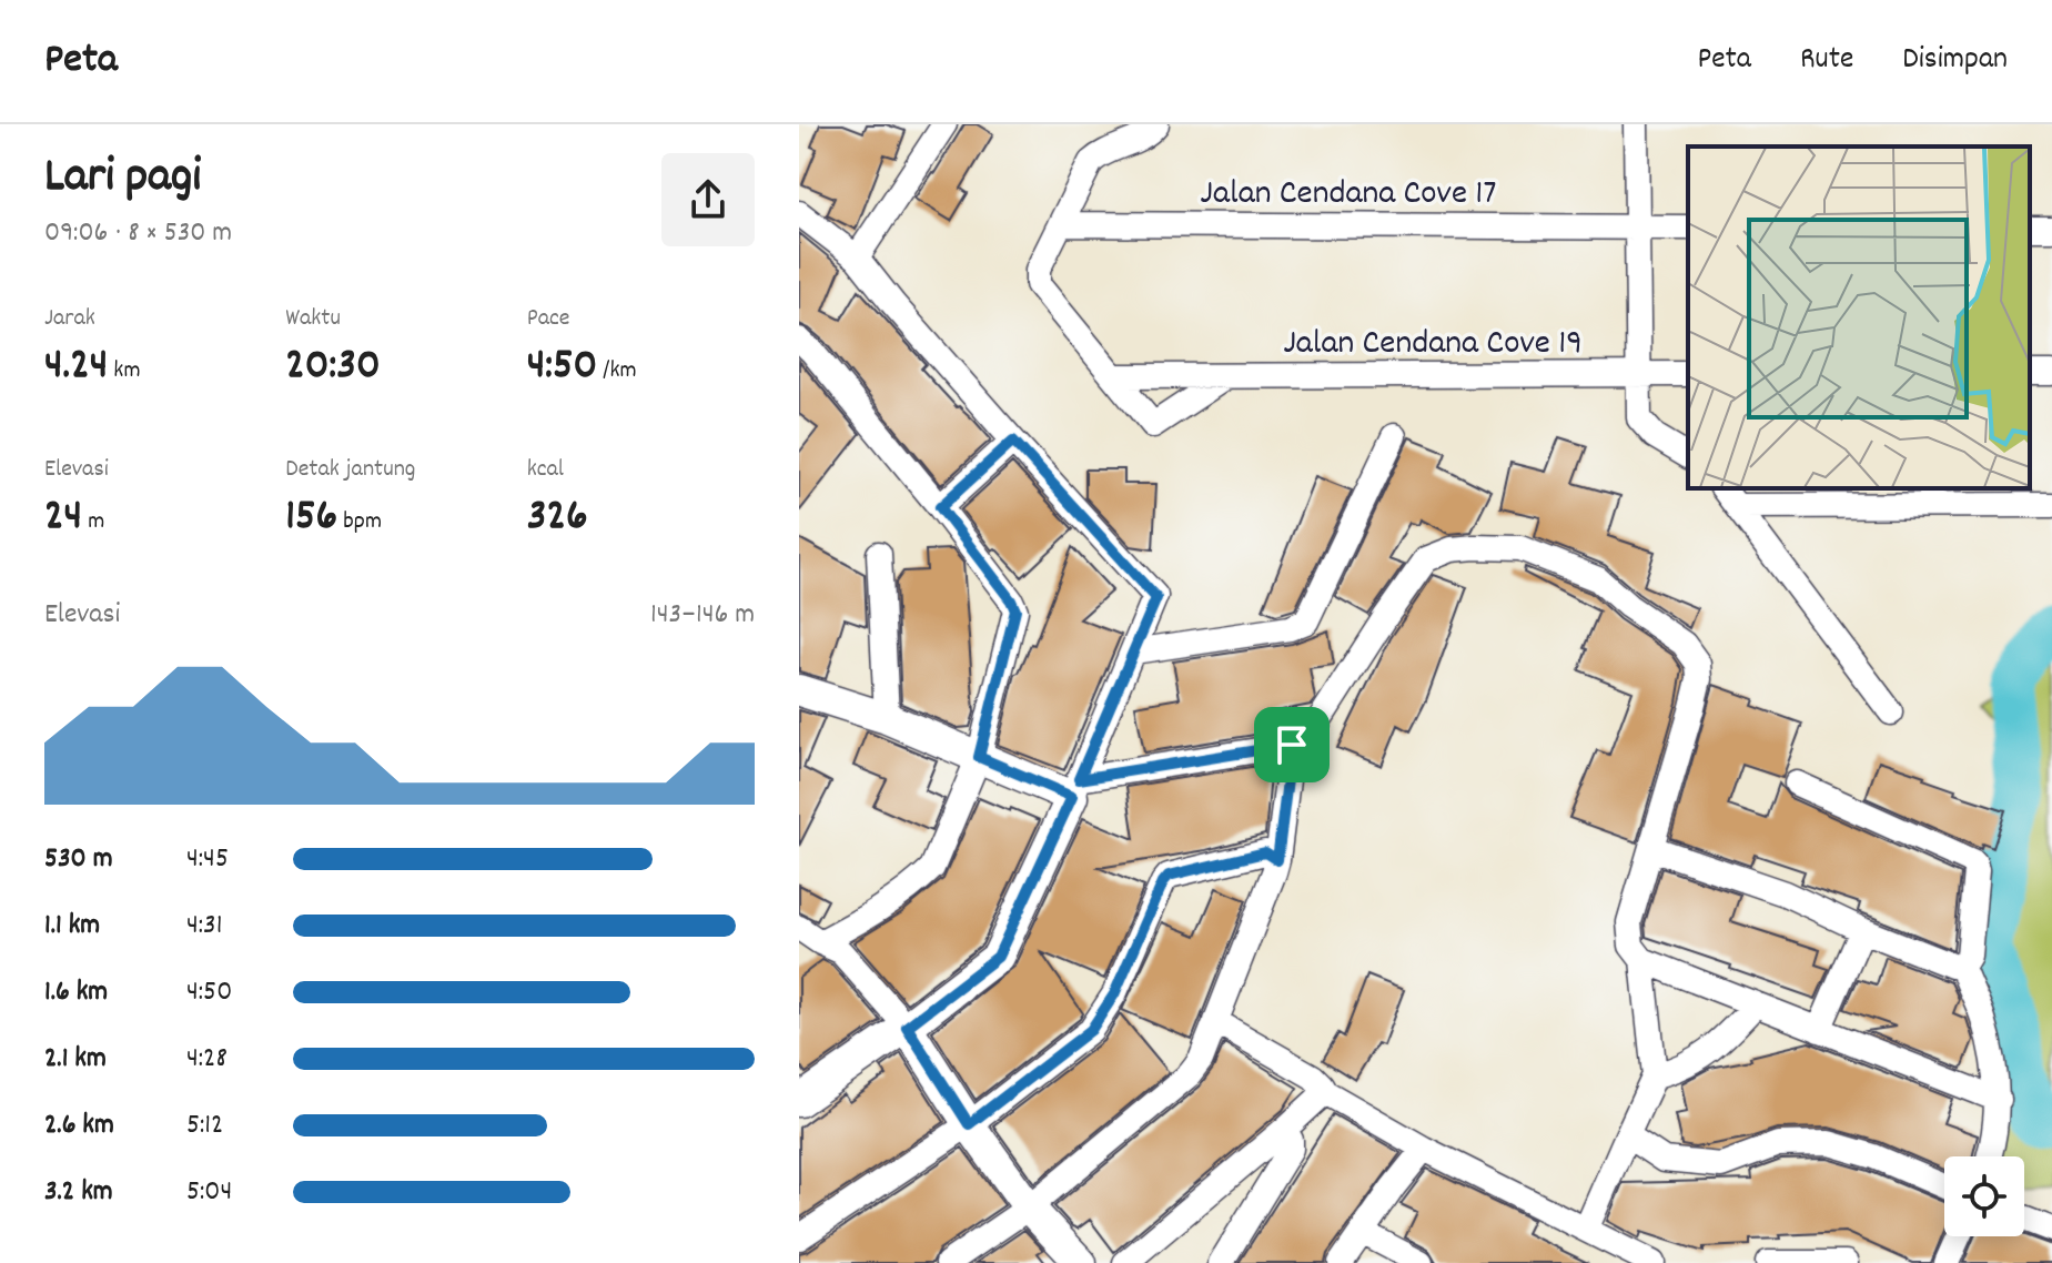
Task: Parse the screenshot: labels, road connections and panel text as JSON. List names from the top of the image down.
{
  "streets": {
    "street": ["Jalan Cendana Cove 17", "Jalan Cendana Cove 19"]
  },
  "page": {
    "header": "Peta",
    "nav": ["Peta", "Rute", "Disimpan"],
    "heading": ["Lari pagi", "09:06 · 8 × 530 m"],
    "stats": [
      ["Jarak", "4.24 km"],
      ["Waktu", "20:30"],
      ["Pace", "4:50 /km"],
      ["Elevasi", "24 m"],
      ["Detak jantung", "156 bpm"],
      ["kcal", "326"]
    ],
    "chart": ["Elevasi", "143–146 m"],
    "list": [
      {
        "name": "530 m",
        "note": "4:45"
      },
      {
        "name": "1.1 km",
        "note": "4:31"
      },
      {
        "name": "1.6 km",
        "note": "4:50"
      },
      {
        "name": "2.1 km",
        "note": "4:28"
      },
      {
        "name": "2.6 km",
        "note": "5:12"
      },
      {
        "name": "3.2 km",
        "note": "5:04"
      }
    ]
  }
}
